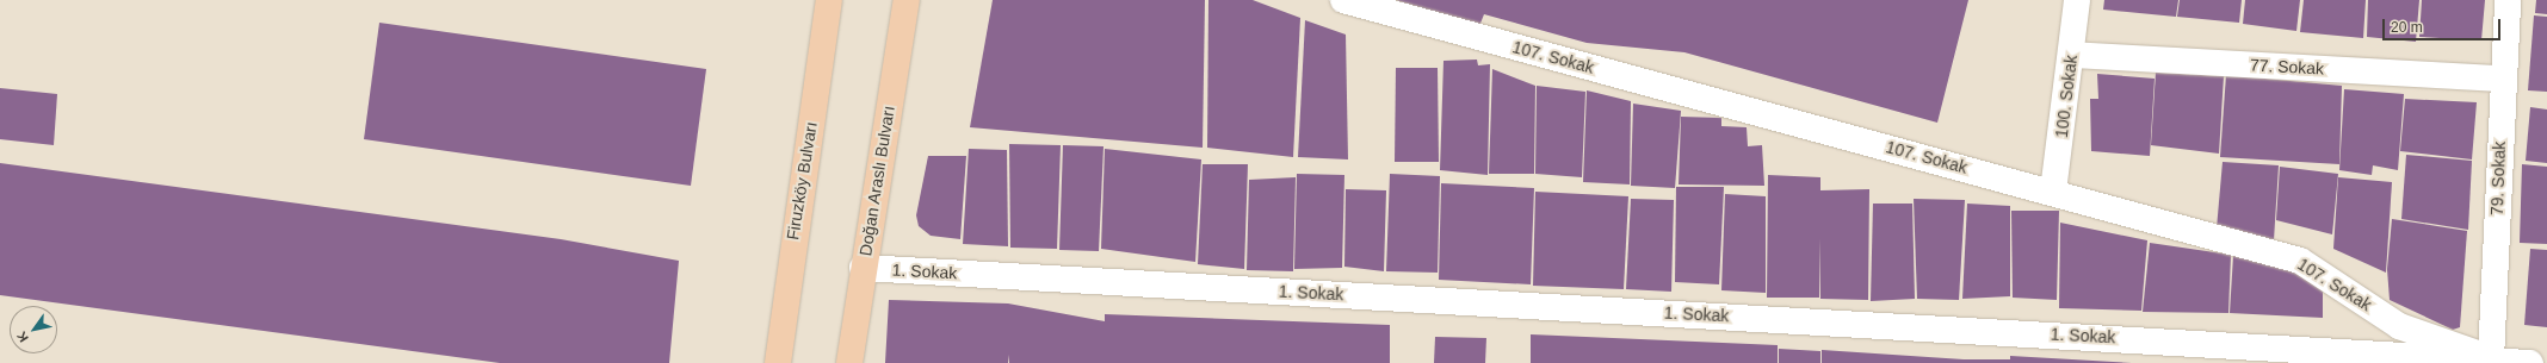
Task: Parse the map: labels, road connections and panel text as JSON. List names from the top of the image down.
{
  "streets": {
    "main road": ["Firuzköy Bulvarı", "Doğan Araslı Bulvarı"],
    "street": [
      "107. Sokak",
      "77. Sokak",
      "100. Sokak",
      "79. Sokak",
      "1. Sokak"
    ]
  },
  "crossings": [
    ["107. Sokak", "100. Sokak"],
    ["107. Sokak", "79. Sokak"],
    ["107. Sokak", "1. Sokak"],
    ["77. Sokak", "100. Sokak"],
    ["77. Sokak", "79. Sokak"],
    ["79. Sokak", "1. Sokak"],
    ["Doğan Araslı Bulvarı", "1. Sokak"]
  ],
  "scale_bar": "20 m",
  "north": "bottom left"
}
